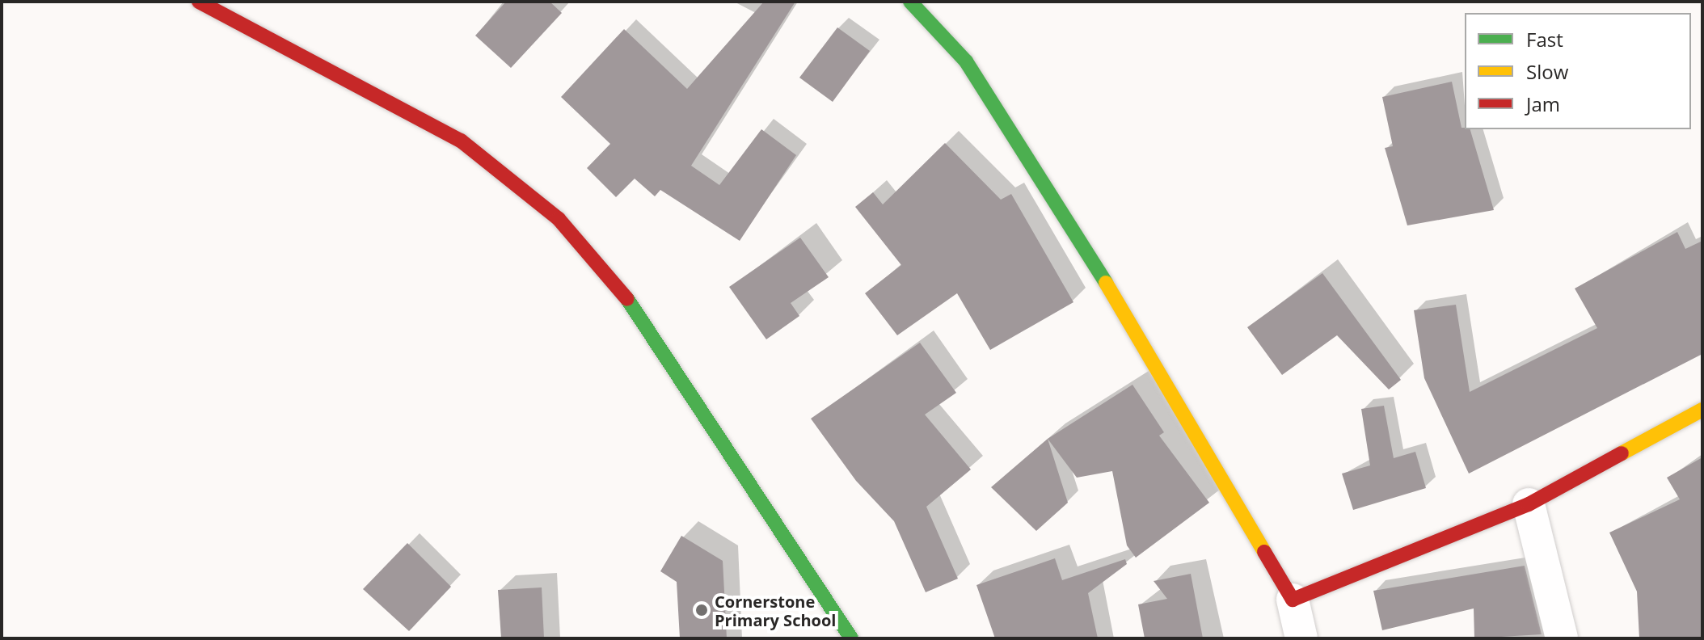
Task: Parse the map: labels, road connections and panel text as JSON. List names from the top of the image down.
{
  "places": ["Cornerstone Primary School"],
  "legend": ["Fast", "Slow", "Jam"]
}
